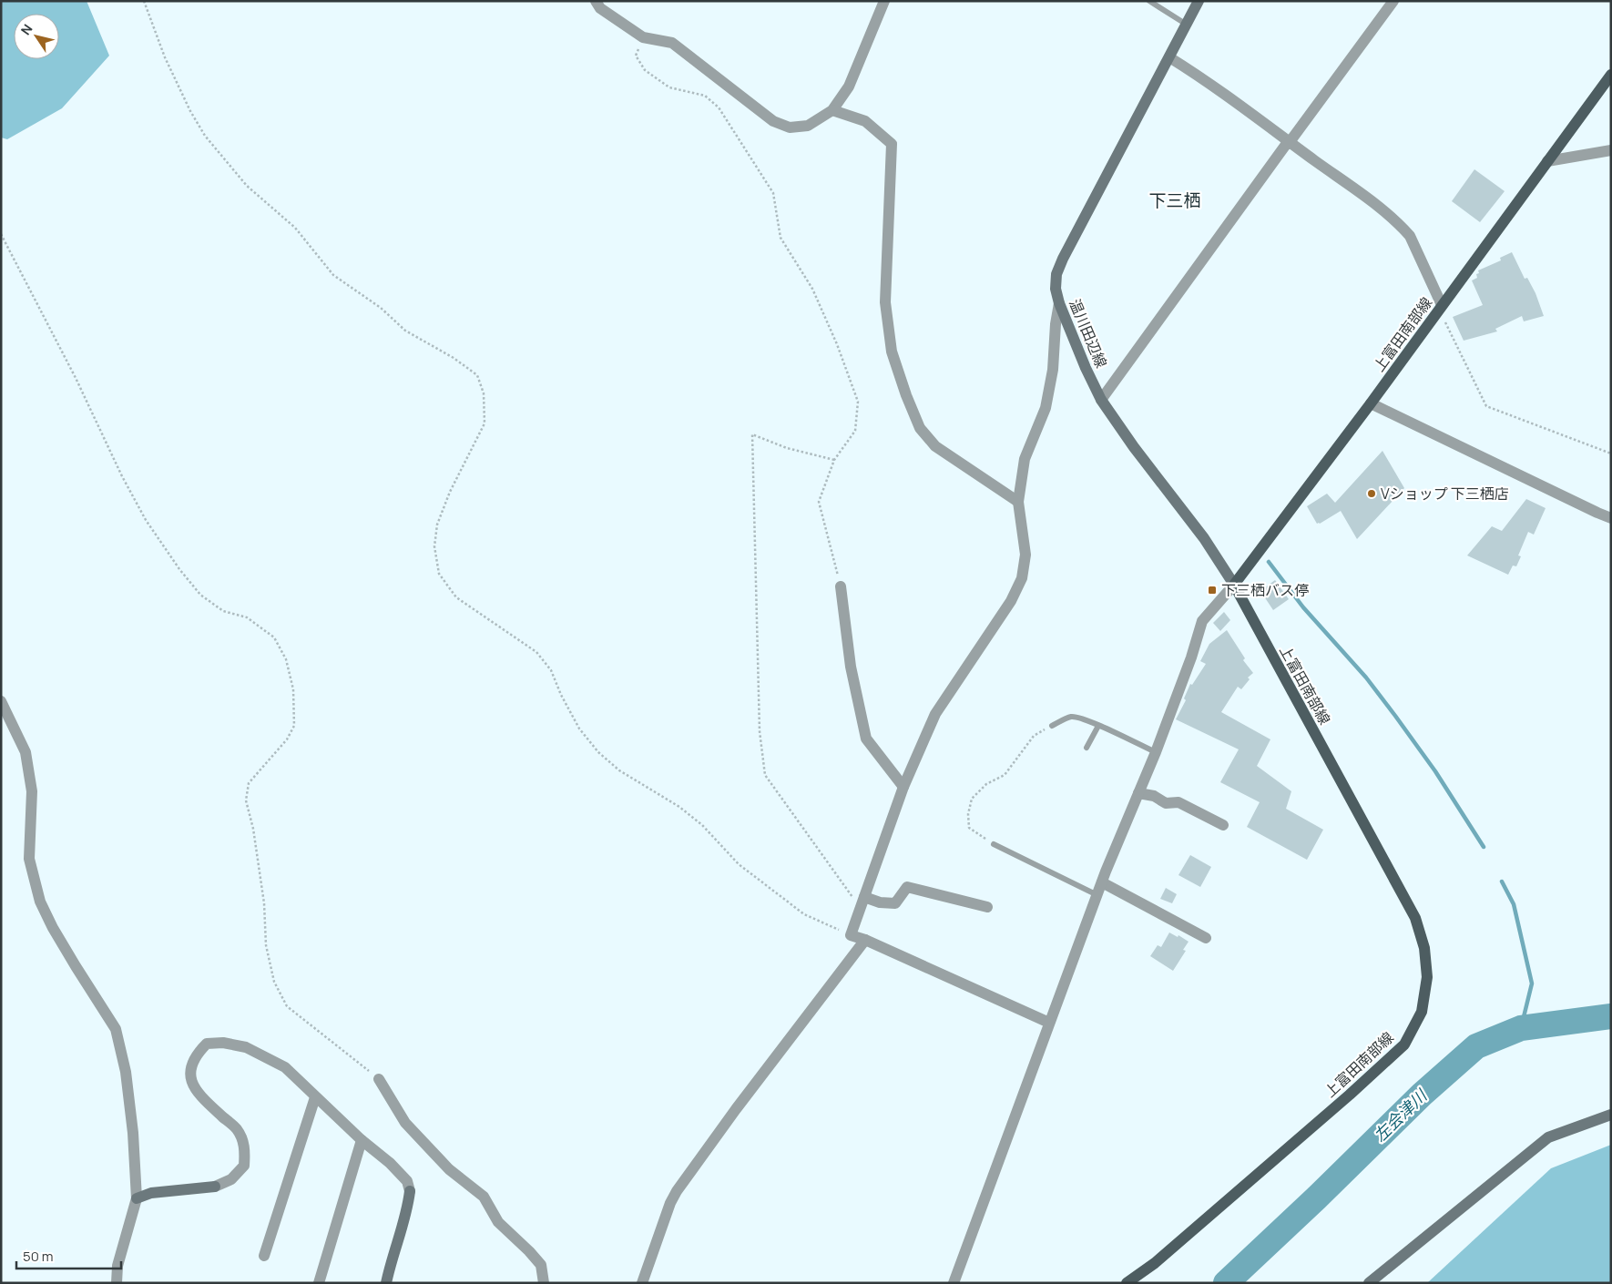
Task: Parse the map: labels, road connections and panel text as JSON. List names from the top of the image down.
{
  "streets": {
    "main road": ["温川田辺線", "上富田南部線"]
  },
  "crossings": [
    ["温川田辺線", "上富田南部線"]
  ],
  "districts": ["下三栖"],
  "water": ["左会津川"],
  "places": {
    "other": ["Vショップ 下三栖店"],
    "transit": ["下三栖バス停"]
  },
  "scale_bar": "50 m",
  "north": "top left"
}
